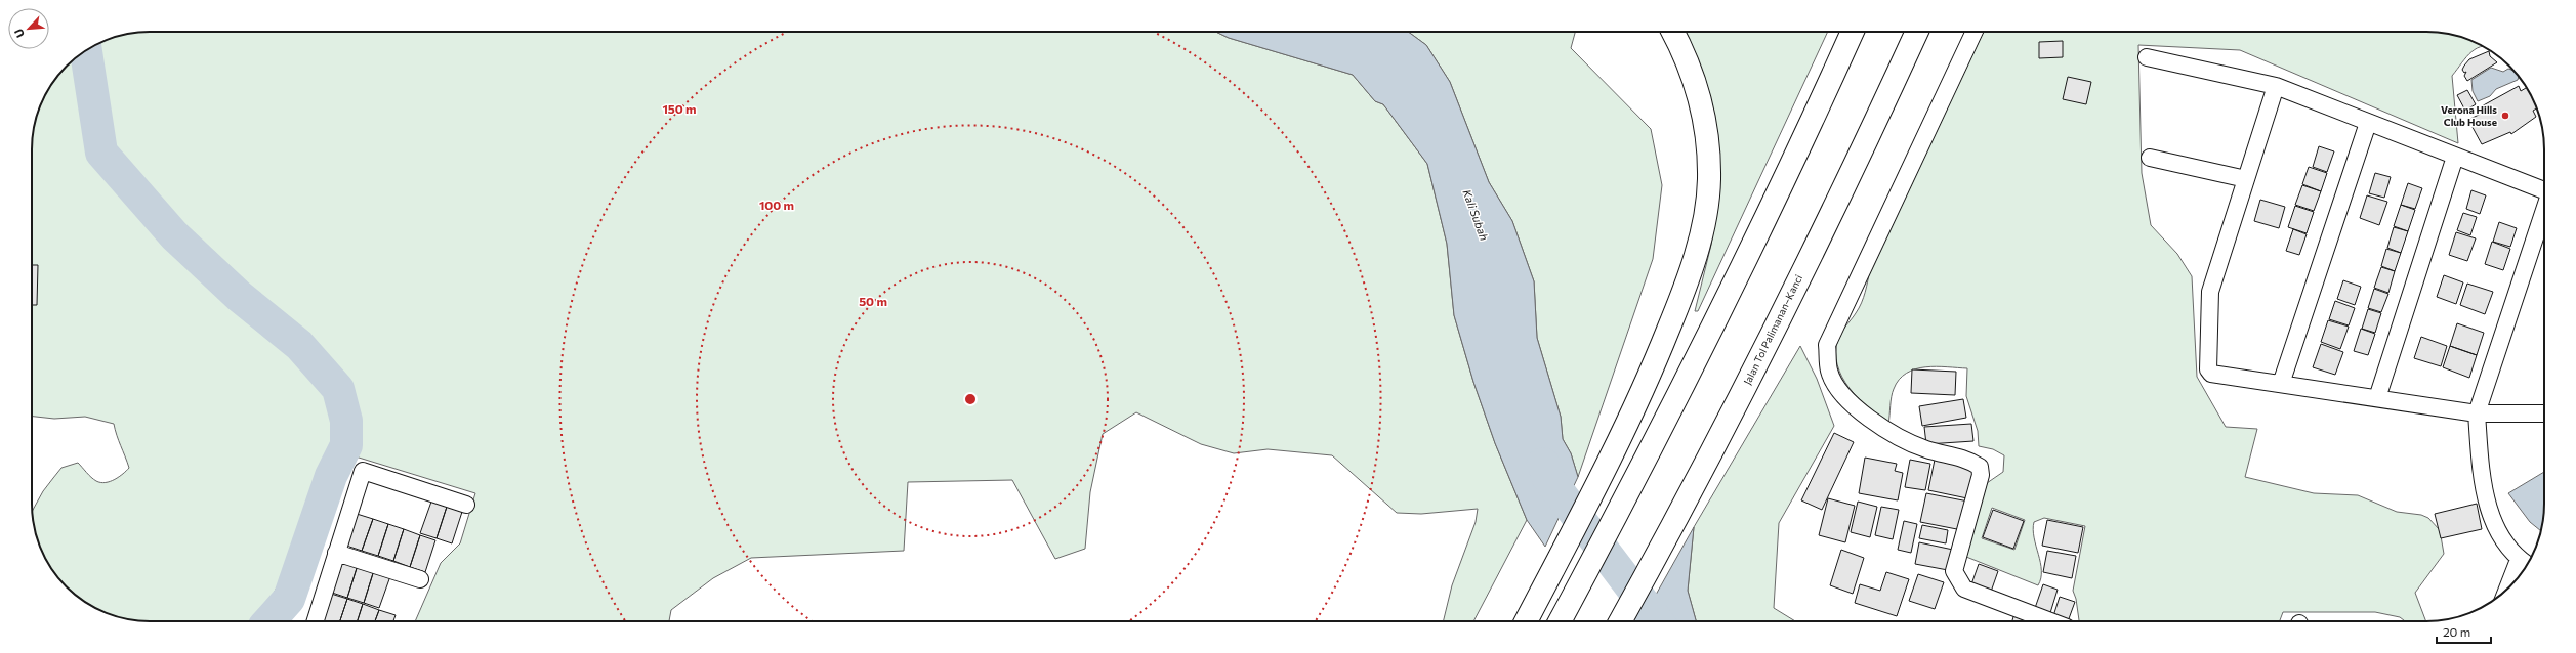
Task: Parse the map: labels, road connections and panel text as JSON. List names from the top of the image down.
{
  "streets": {
    "highway": ["Jalan Tol Palimanan–Kanci"]
  },
  "water": ["Kali Subah"],
  "places": ["Verona Hills Club House"],
  "scale_bar": "20 m",
  "north": "bottom left",
  "rings": ["150 m", "100 m", "50 m"]
}
